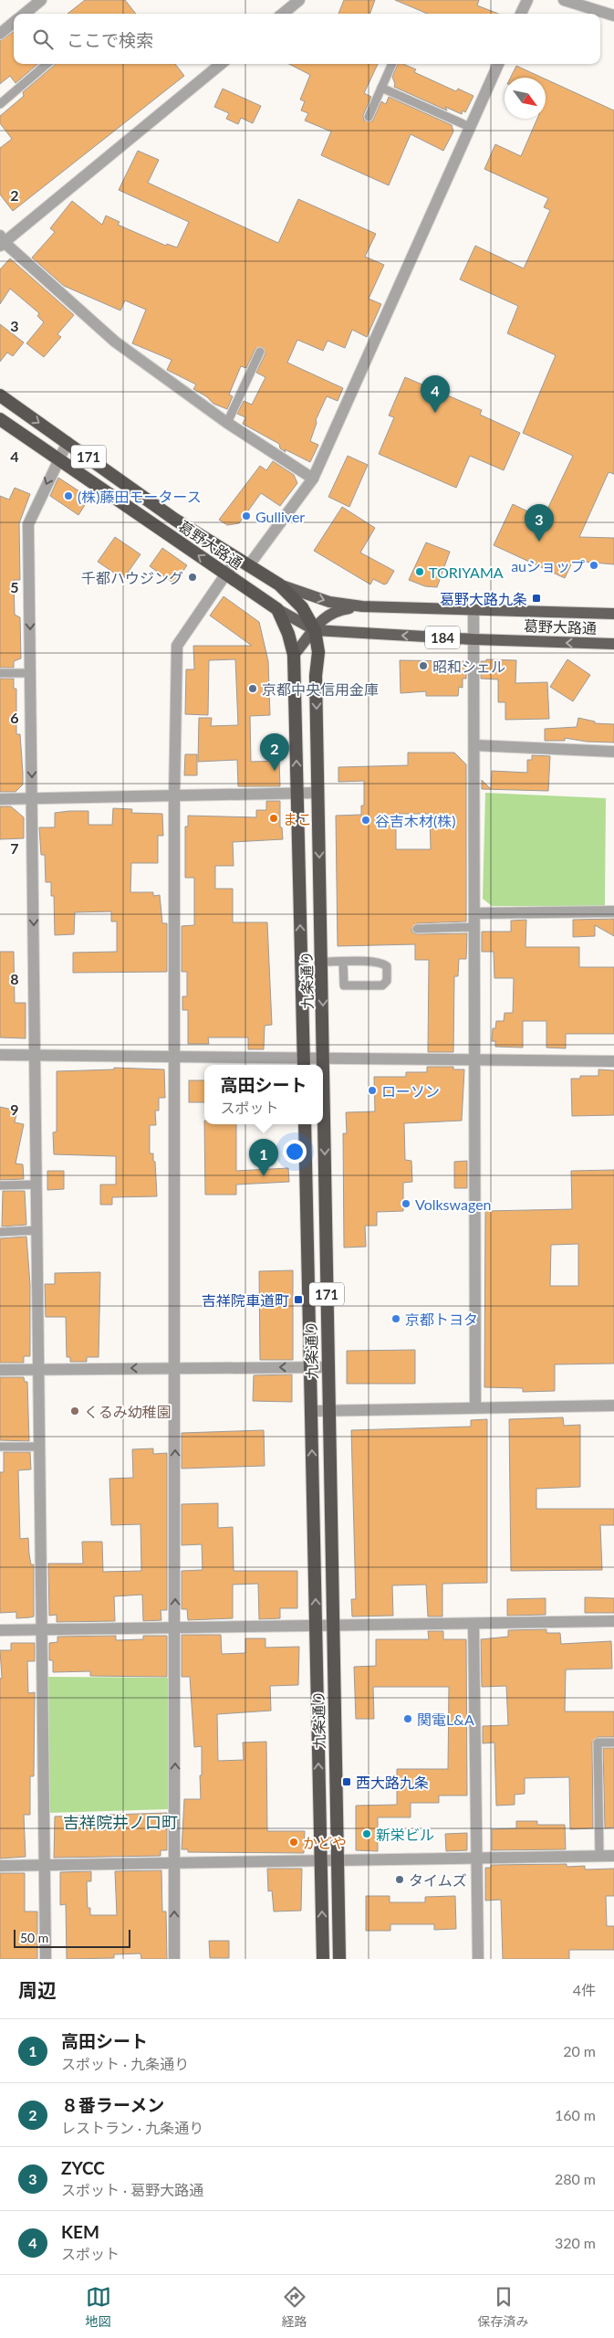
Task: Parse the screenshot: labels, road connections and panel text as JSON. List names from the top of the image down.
{
  "streets": {
    "highway": ["171", "葛野大路通", "九条通り"],
    "main road": ["184"]
  },
  "crossings": [
    ["葛野大路通", "九条通り"]
  ],
  "districts": ["吉祥院井ノ口町"],
  "places": {
    "other": [
      "(株)藤田モータース",
      "Gulliver",
      "auショップ",
      "TORIYAMA",
      "千都ハウジング",
      "昭和シェル",
      "京都中央信用金庫",
      "まこ",
      "谷吉木材(株)",
      "ローソン",
      "Volkswagen",
      "京都トヨタ",
      "くるみ幼稚園",
      "関電L&A",
      "新栄ビル",
      "かどや",
      "タイムズ"
    ],
    "transit": ["葛野大路九条", "吉祥院車道町", "西大路九条"]
  },
  "scale_bar": "50 m",
  "north": "bottom right",
  "page": {
    "search": "ここで検索",
    "pins": [
      "4",
      "3",
      "2",
      "1"
    ],
    "popup": ["高田シート", "スポット"],
    "scale": "50 m",
    "heading": ["周辺", "4件"],
    "list": [
      {
        "mark": "1",
        "name": "高田シート",
        "note": "スポット · 九条通り",
        "value": "20 m"
      },
      {
        "mark": "2",
        "name": "８番ラーメン",
        "note": "レストラン · 九条通り",
        "value": "160 m"
      },
      {
        "mark": "3",
        "name": "ZYCC",
        "note": "スポット · 葛野大路通",
        "value": "280 m"
      },
      {
        "mark": "4",
        "name": "KEM",
        "note": "スポット",
        "value": "320 m"
      }
    ],
    "nav": ["地図", "経路", "保存済み"]
  },
  "grid": {
    "rows": [
      "2",
      "3",
      "4",
      "5",
      "6",
      "7",
      "8",
      "9"
    ]
  }
}
